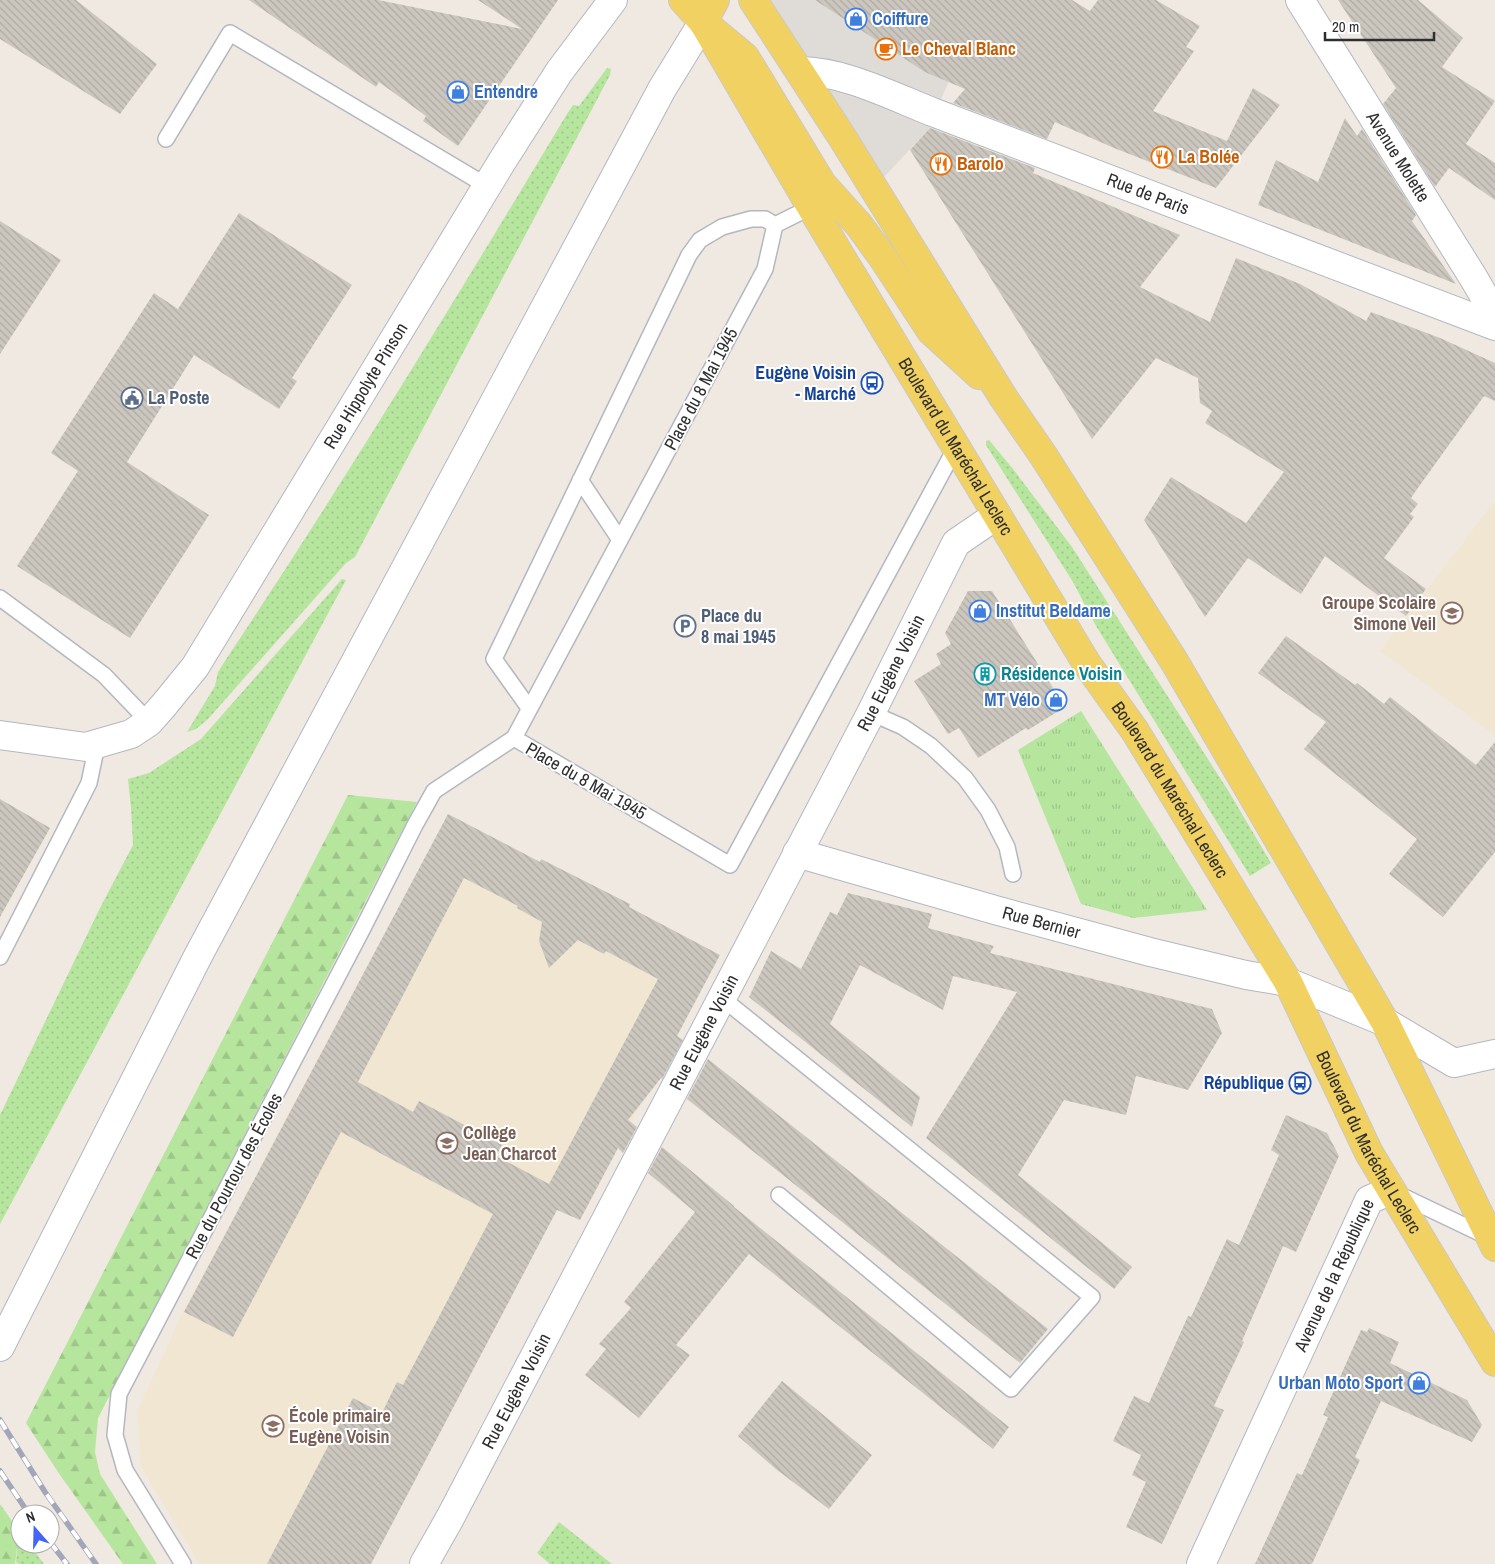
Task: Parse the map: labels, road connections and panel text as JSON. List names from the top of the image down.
{
  "streets": {
    "main road": ["Boulevard du Maréchal Leclerc"],
    "street": [
      "Avenue Molette",
      "Rue de Paris",
      "Rue Hippolyte Pinson",
      "Rue Eugène Voisin",
      "Rue Bernier",
      "Avenue de la République"
    ],
    "lane": ["Place du 8 Mai 1945", "Rue du Pourtour des Écoles"]
  },
  "crossings": [
    ["Place du 8 Mai 1945", "Boulevard du Maréchal Leclerc"],
    ["Place du 8 Mai 1945", "Rue du Pourtour des Écoles"],
    ["Boulevard du Maréchal Leclerc", "Rue Eugène Voisin"],
    ["Boulevard du Maréchal Leclerc", "Rue Bernier"],
    ["Boulevard du Maréchal Leclerc", "Avenue de la République"],
    ["Rue Eugène Voisin", "Rue Bernier"]
  ],
  "places": {
    "shop": [
      "Coiffure",
      "Entendre",
      "Institut Beldame",
      "MT Vélo",
      "Urban Moto Sport"
    ],
    "cafe": ["Le Cheval Blanc"],
    "restaurant": ["La Bolée", "Barolo"],
    "bus stop": ["Eugène Voisin - Marché", "République"],
    "public building": ["La Poste"],
    "school or university": ["Groupe Scolaire Simone Veil", "Collège Jean Charcot", "École primaire Eugène Voisin"],
    "parking": ["Place du 8 mai 1945"],
    "building": ["Résidence Voisin"]
  },
  "scale_bar": "20 m",
  "north": "top"
}
